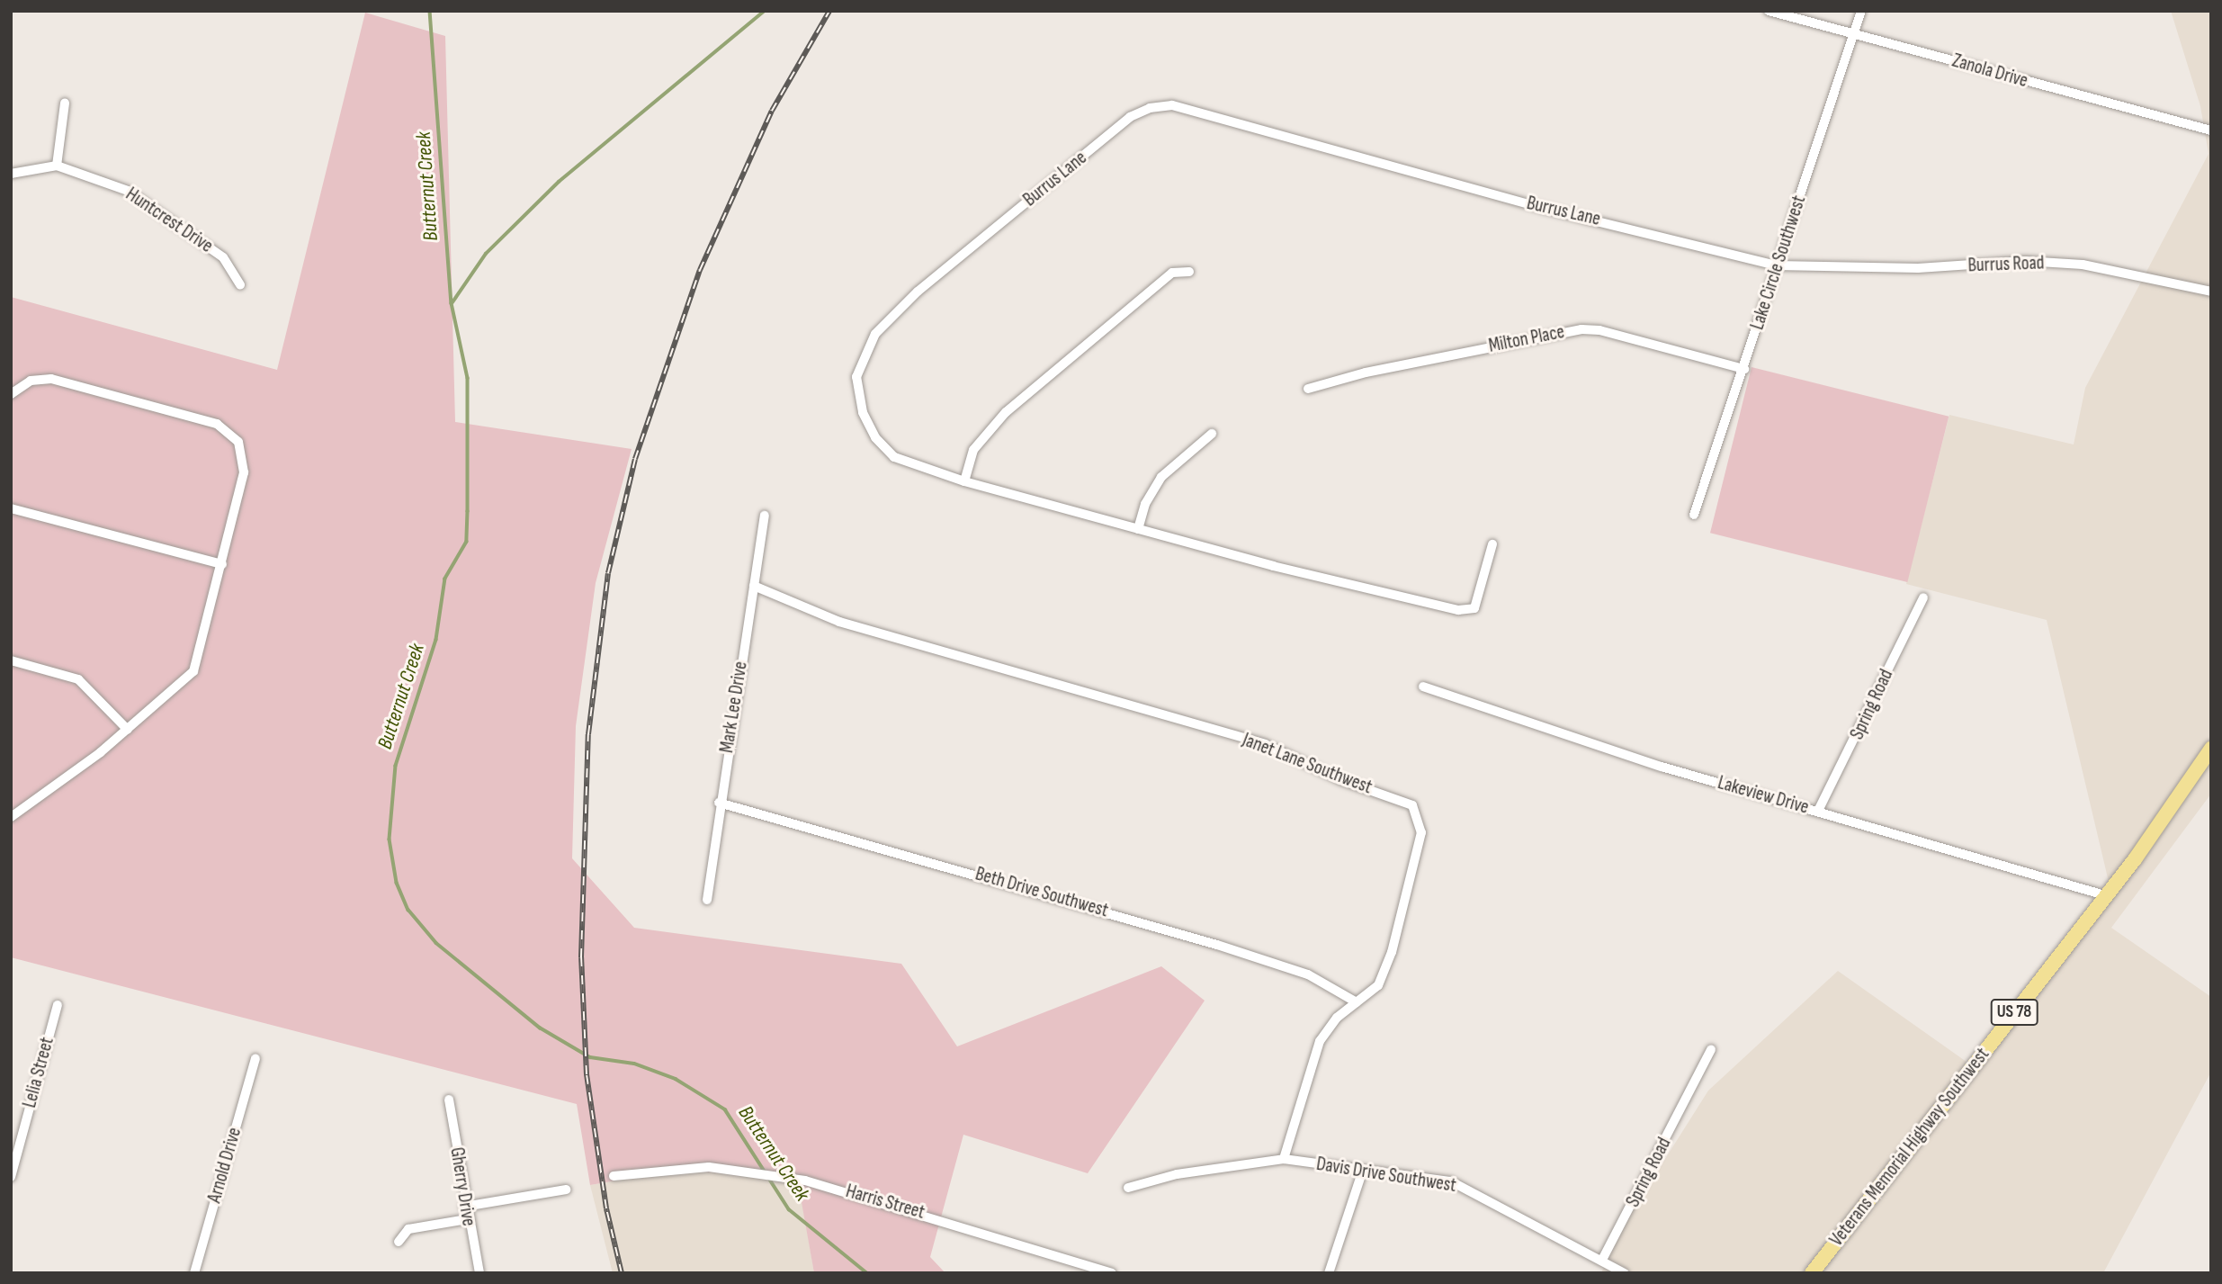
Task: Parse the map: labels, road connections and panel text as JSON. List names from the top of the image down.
{
  "streets": {
    "main road": ["US 78", "Veterans Memorial Highway Southwest"],
    "street": [
      "Zanola Drive",
      "Burrus Lane",
      "Huntcrest Drive",
      "Lake Circle Southwest",
      "Burrus Road",
      "Milton Place",
      "Spring Road",
      "Mark Lee Drive",
      "Janet Lane Southwest",
      "Lakeview Drive",
      "Beth Drive Southwest",
      "Lelia Street",
      "Arnold Drive",
      "Davis Drive Southwest",
      "Gherry Drive",
      "Harris Street"
    ]
  },
  "crossings": [
    ["Zanola Drive", "Lake Circle Southwest"],
    ["Burrus Lane", "Lake Circle Southwest"],
    ["Burrus Lane", "Burrus Road"],
    ["Lake Circle Southwest", "Milton Place"],
    ["Spring Road", "Lakeview Drive"],
    ["Spring Road", "Davis Drive Southwest"],
    ["Mark Lee Drive", "Janet Lane Southwest"],
    ["Mark Lee Drive", "Beth Drive Southwest"],
    ["Janet Lane Southwest", "Beth Drive Southwest"],
    ["Janet Lane Southwest", "Davis Drive Southwest"],
    ["Lakeview Drive", "Veterans Memorial Highway Southwest"]
  ],
  "water": ["Butternut Creek"]
}
